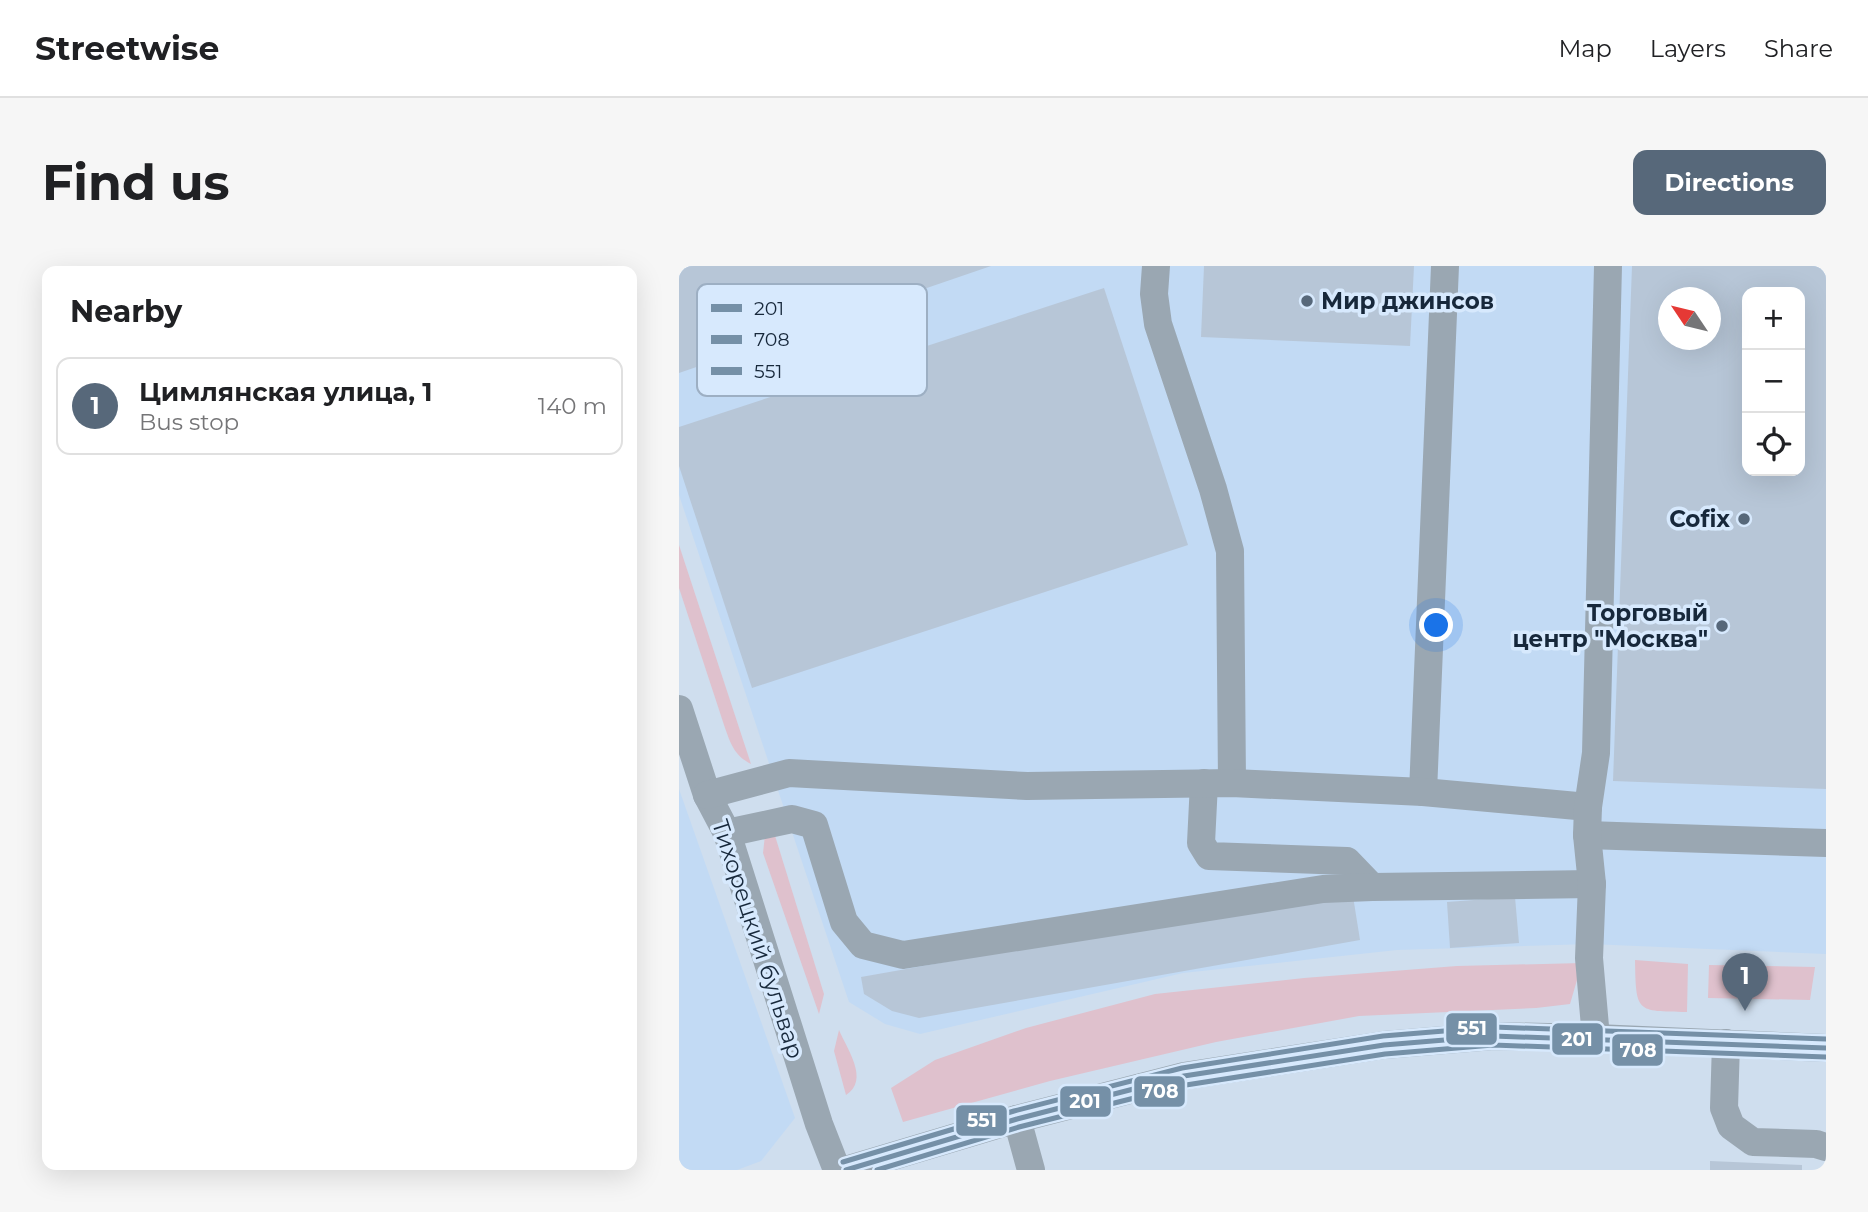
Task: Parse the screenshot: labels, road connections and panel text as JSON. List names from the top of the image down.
{
  "streets": {
    "street": ["Тихорецкий бульвар"]
  },
  "places": ["Мир джинсов", "Cofix", "Торговый центр \"Москва\""],
  "lines": ["transit line 551", "transit line 201", "transit line 708"],
  "legend": ["201", "708", "551"],
  "north": "top left",
  "page": {
    "header": "Streetwise",
    "nav": ["Map", "Layers", "Share"],
    "buttons": "Directions",
    "title": "Find us",
    "heading": "Nearby",
    "map_buttons": ["+", "−"],
    "list": [
      {
        "mark": "1",
        "name": "Цимлянская улица, 1",
        "note": "Bus stop",
        "value": "140 m"
      }
    ],
    "pins": "1"
  }
}
